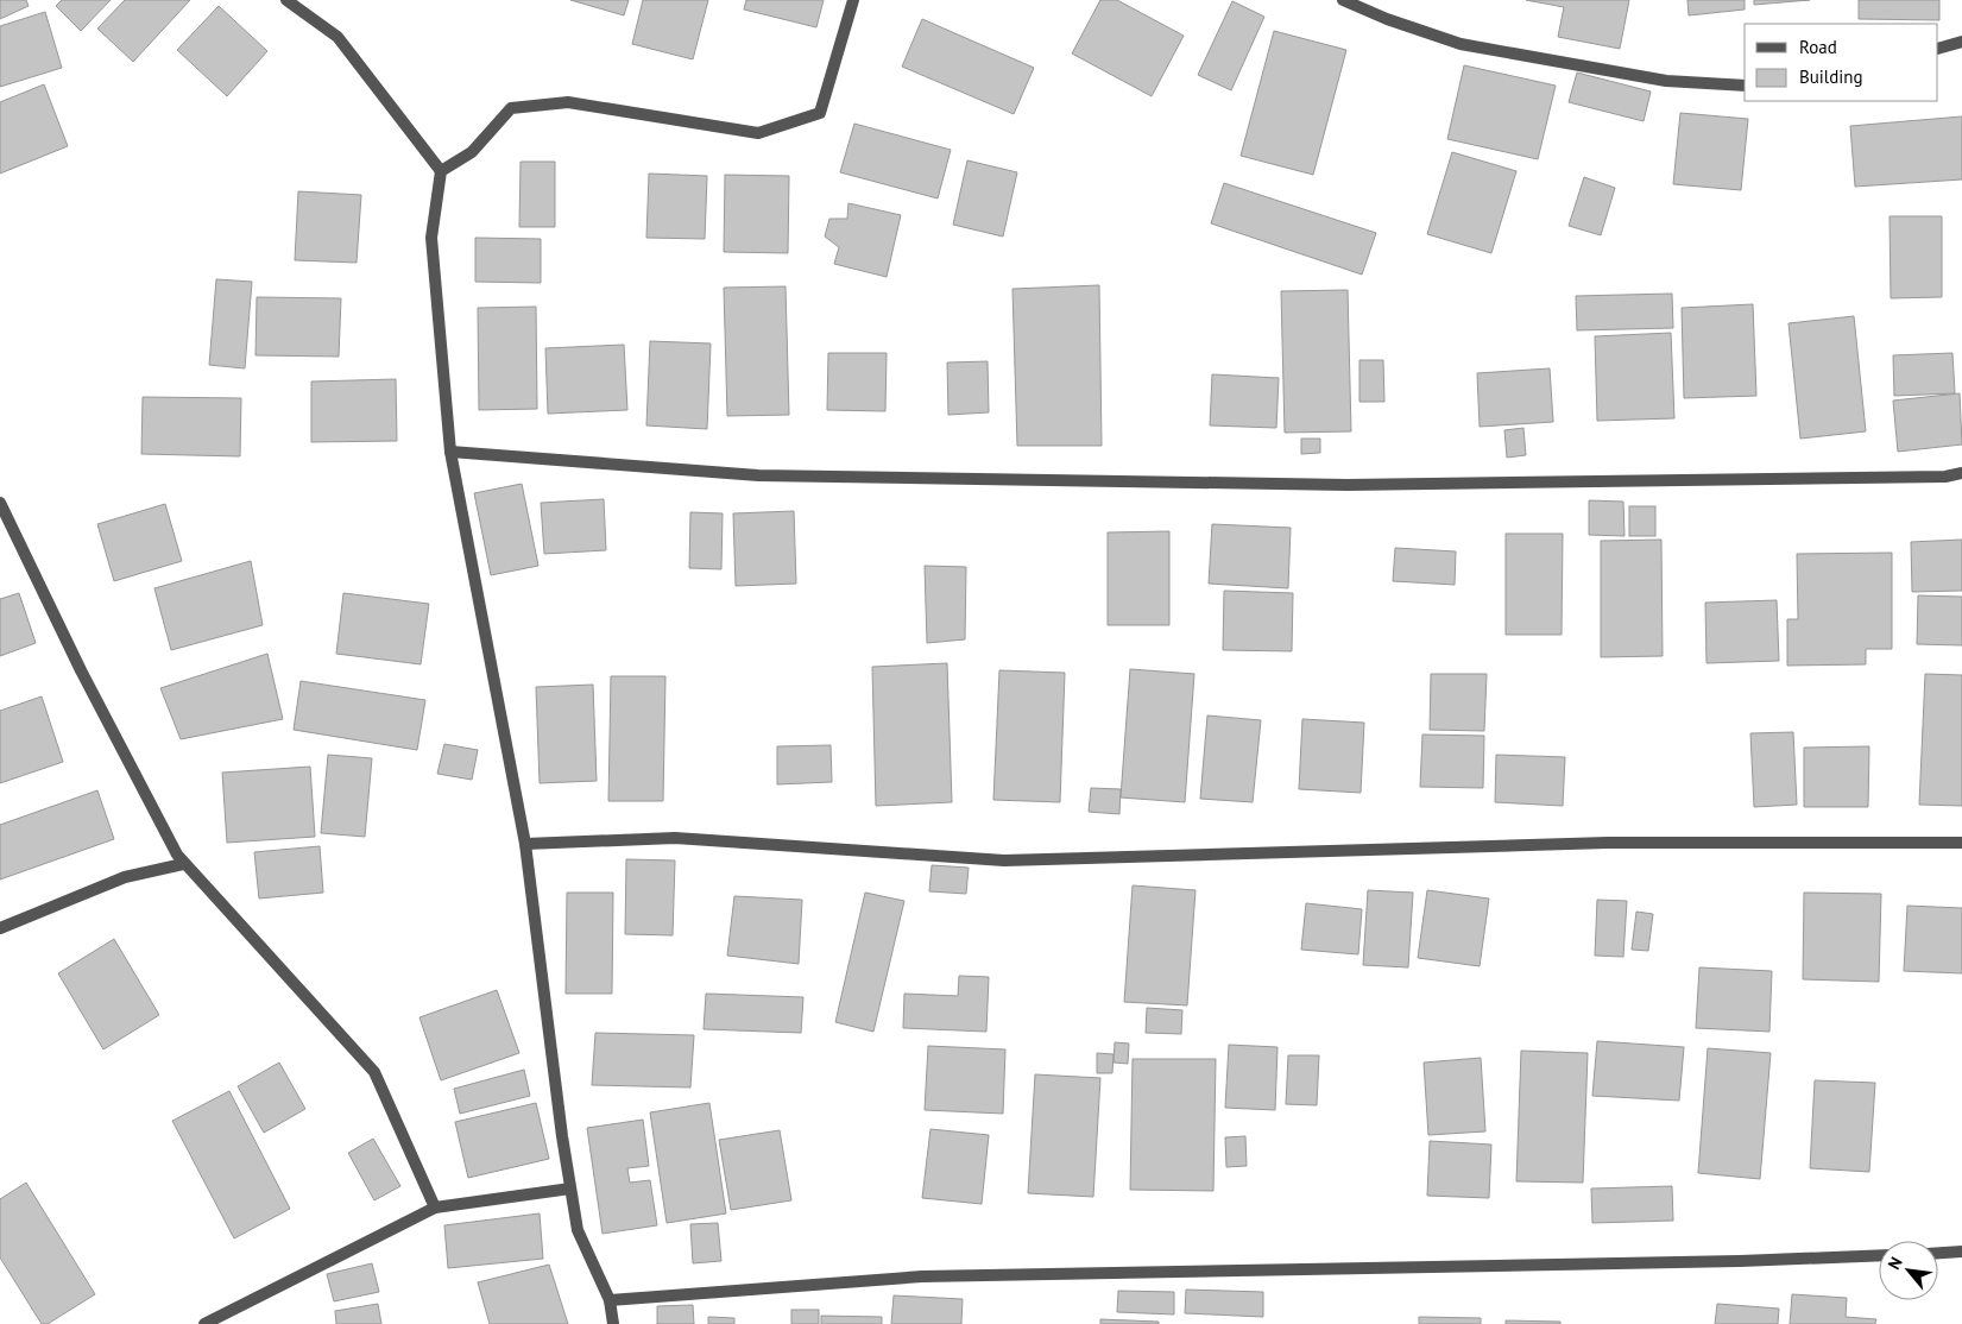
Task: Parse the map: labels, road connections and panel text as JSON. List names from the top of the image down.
{
  "legend": ["Road", "Building"],
  "north": "top left"
}
